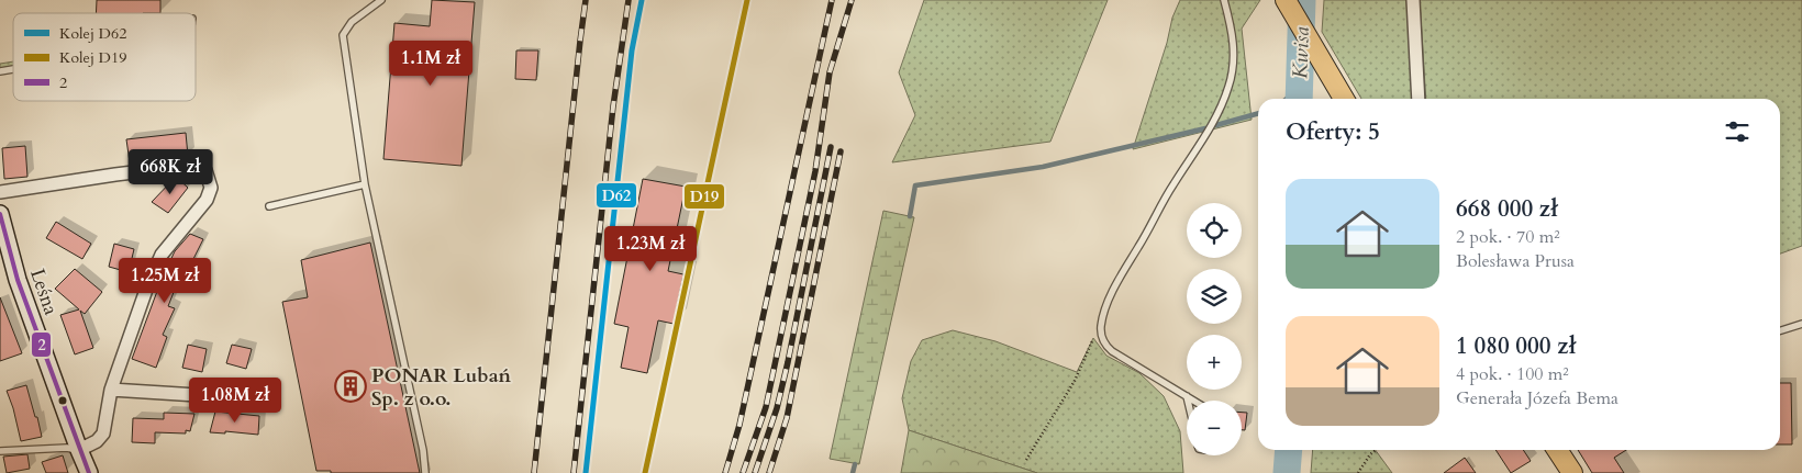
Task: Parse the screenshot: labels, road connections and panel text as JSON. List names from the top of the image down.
{
  "streets": {
    "main road": ["Leśna"]
  },
  "water": ["Kwisa"],
  "places": {
    "building": ["PONAR Lubań Sp. z o.o."]
  },
  "lines": ["rail line D62", "rail line D19", "transit line 2"],
  "legend": ["Kolej D62", "Kolej D19", "2"],
  "page": {
    "price": [
      "1.1M zł",
      "668K zł",
      "1.23M zł",
      "1.25M zł",
      "1.08M zł"
    ],
    "heading": "Oferty: 5",
    "list": [
      {
        "name": "668 000 zł",
        "note": "2 pok. · 70 m² · Bolesława Prusa"
      },
      {
        "name": "1 080 000 zł",
        "note": "4 pok. · 100 m² · Generała Józefa Bema"
      }
    ],
    "map_buttons": ["+", "−"]
  }
}
